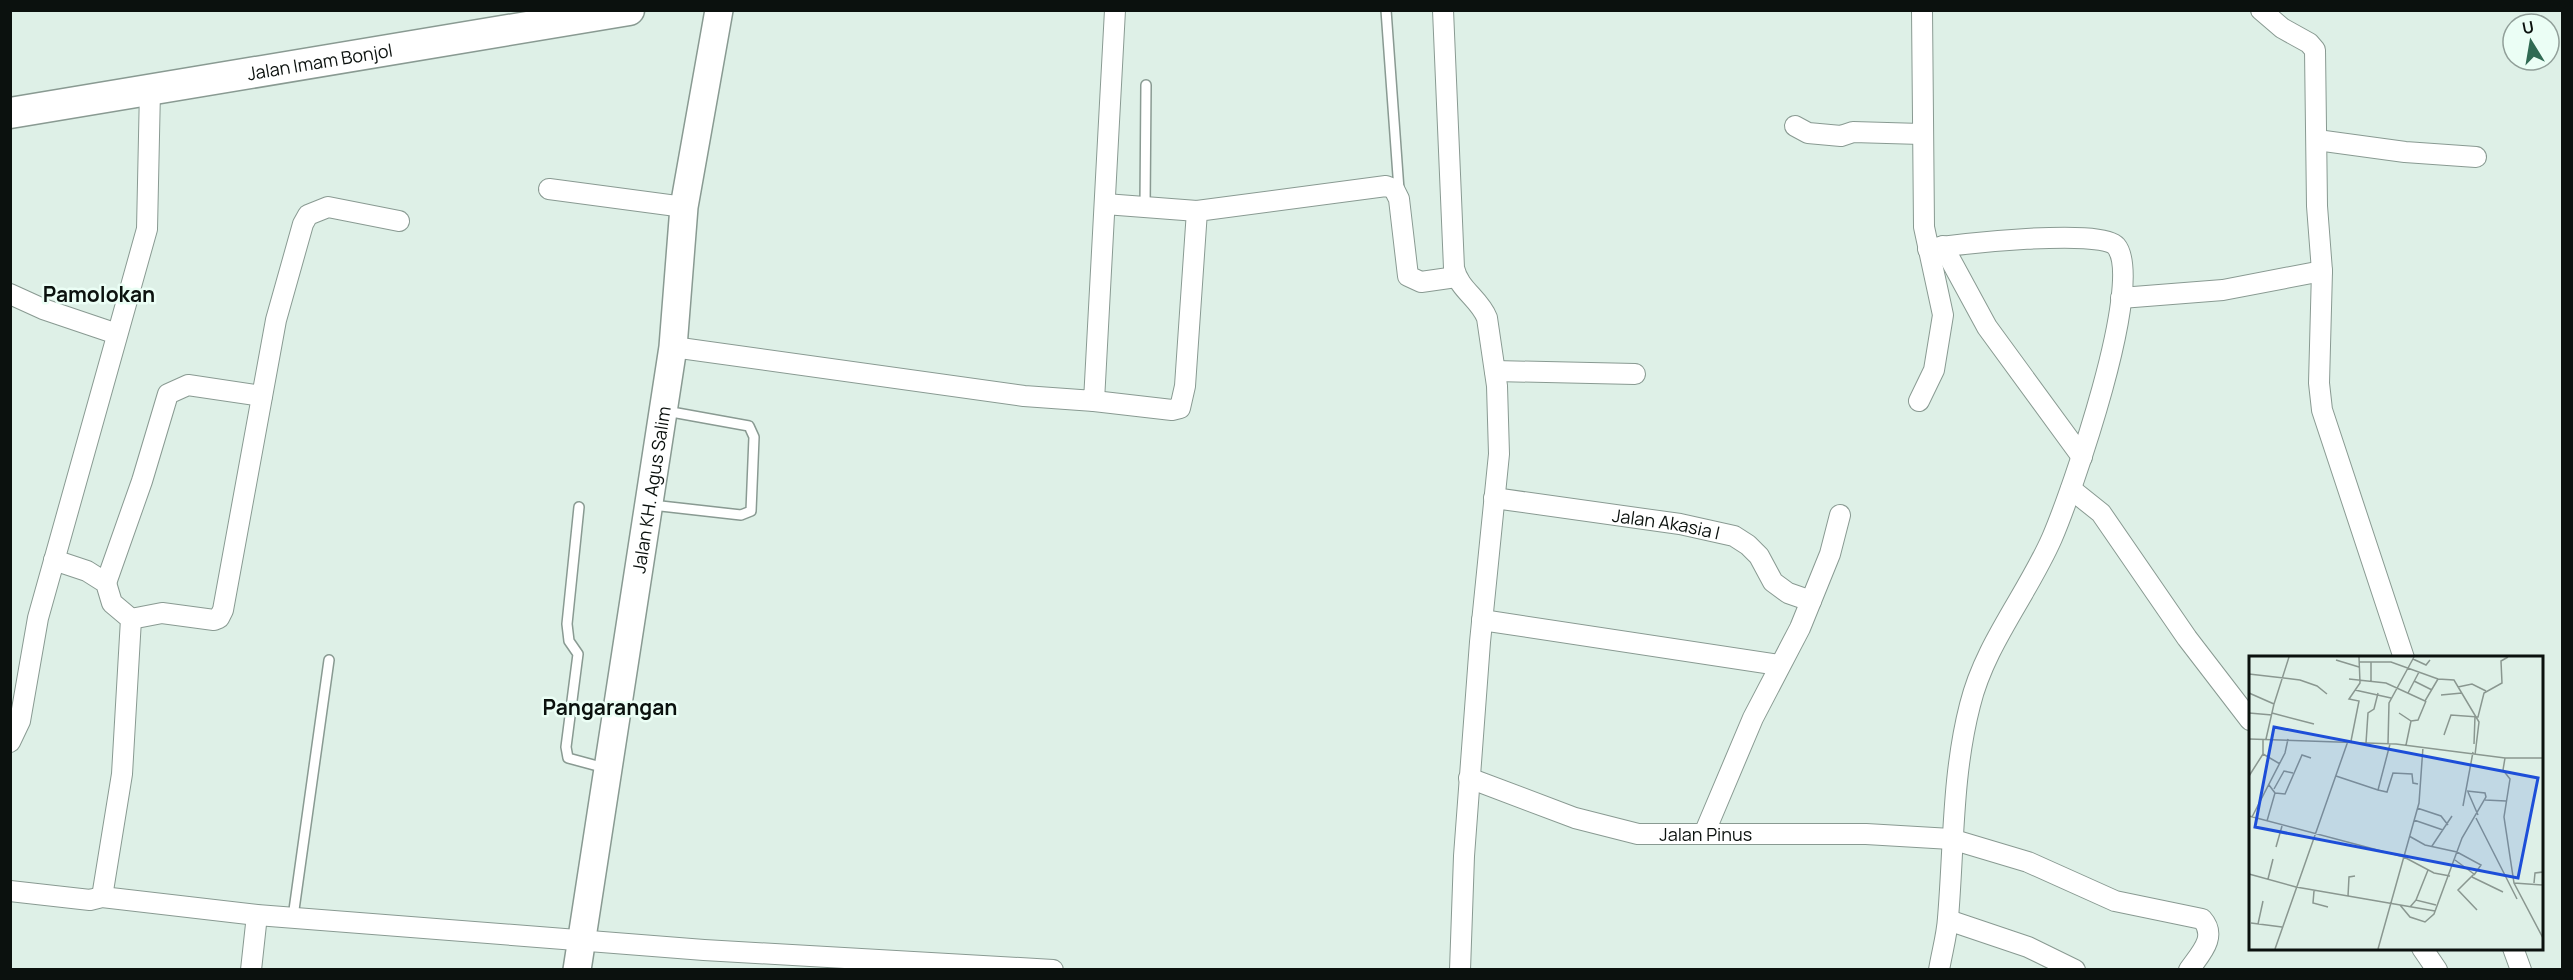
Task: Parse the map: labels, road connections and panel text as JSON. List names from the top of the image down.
{
  "streets": {
    "main road": ["Jalan Imam Bonjol", "Jalan KH. Agus Salim"],
    "street": ["Jalan Akasia I", "Jalan Pinus"]
  },
  "districts": ["Pamolokan", "Pangarangan"],
  "north": "top"
}
